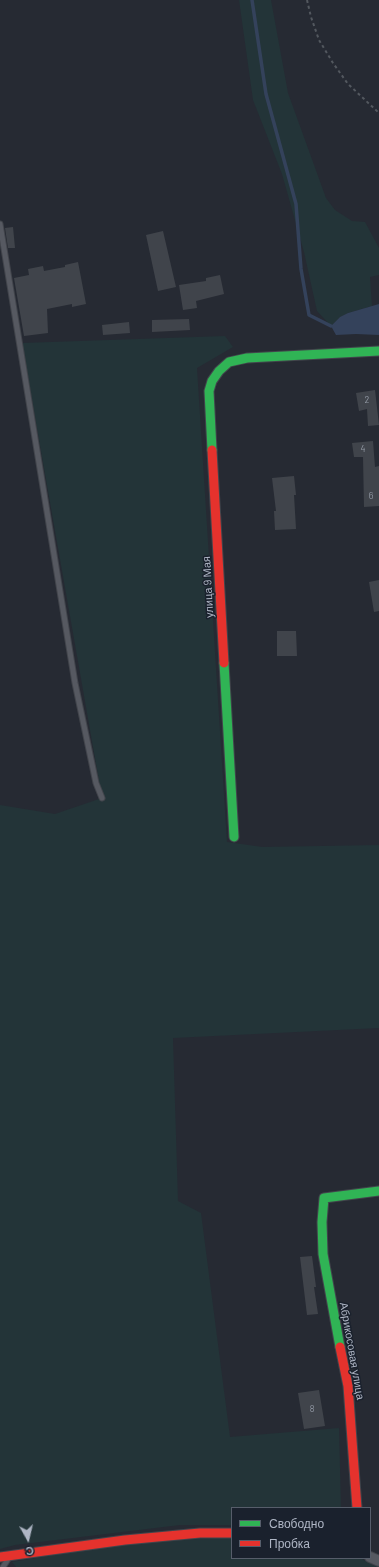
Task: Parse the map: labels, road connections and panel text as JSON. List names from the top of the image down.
{
  "streets": {
    "street": ["улица 9 Мая", "Абрикосовая улица"]
  },
  "house_numbers": [
    "2",
    "4",
    "6",
    "8"
  ],
  "legend": ["Свободно", "Пробка"],
  "north": "bottom"
}
